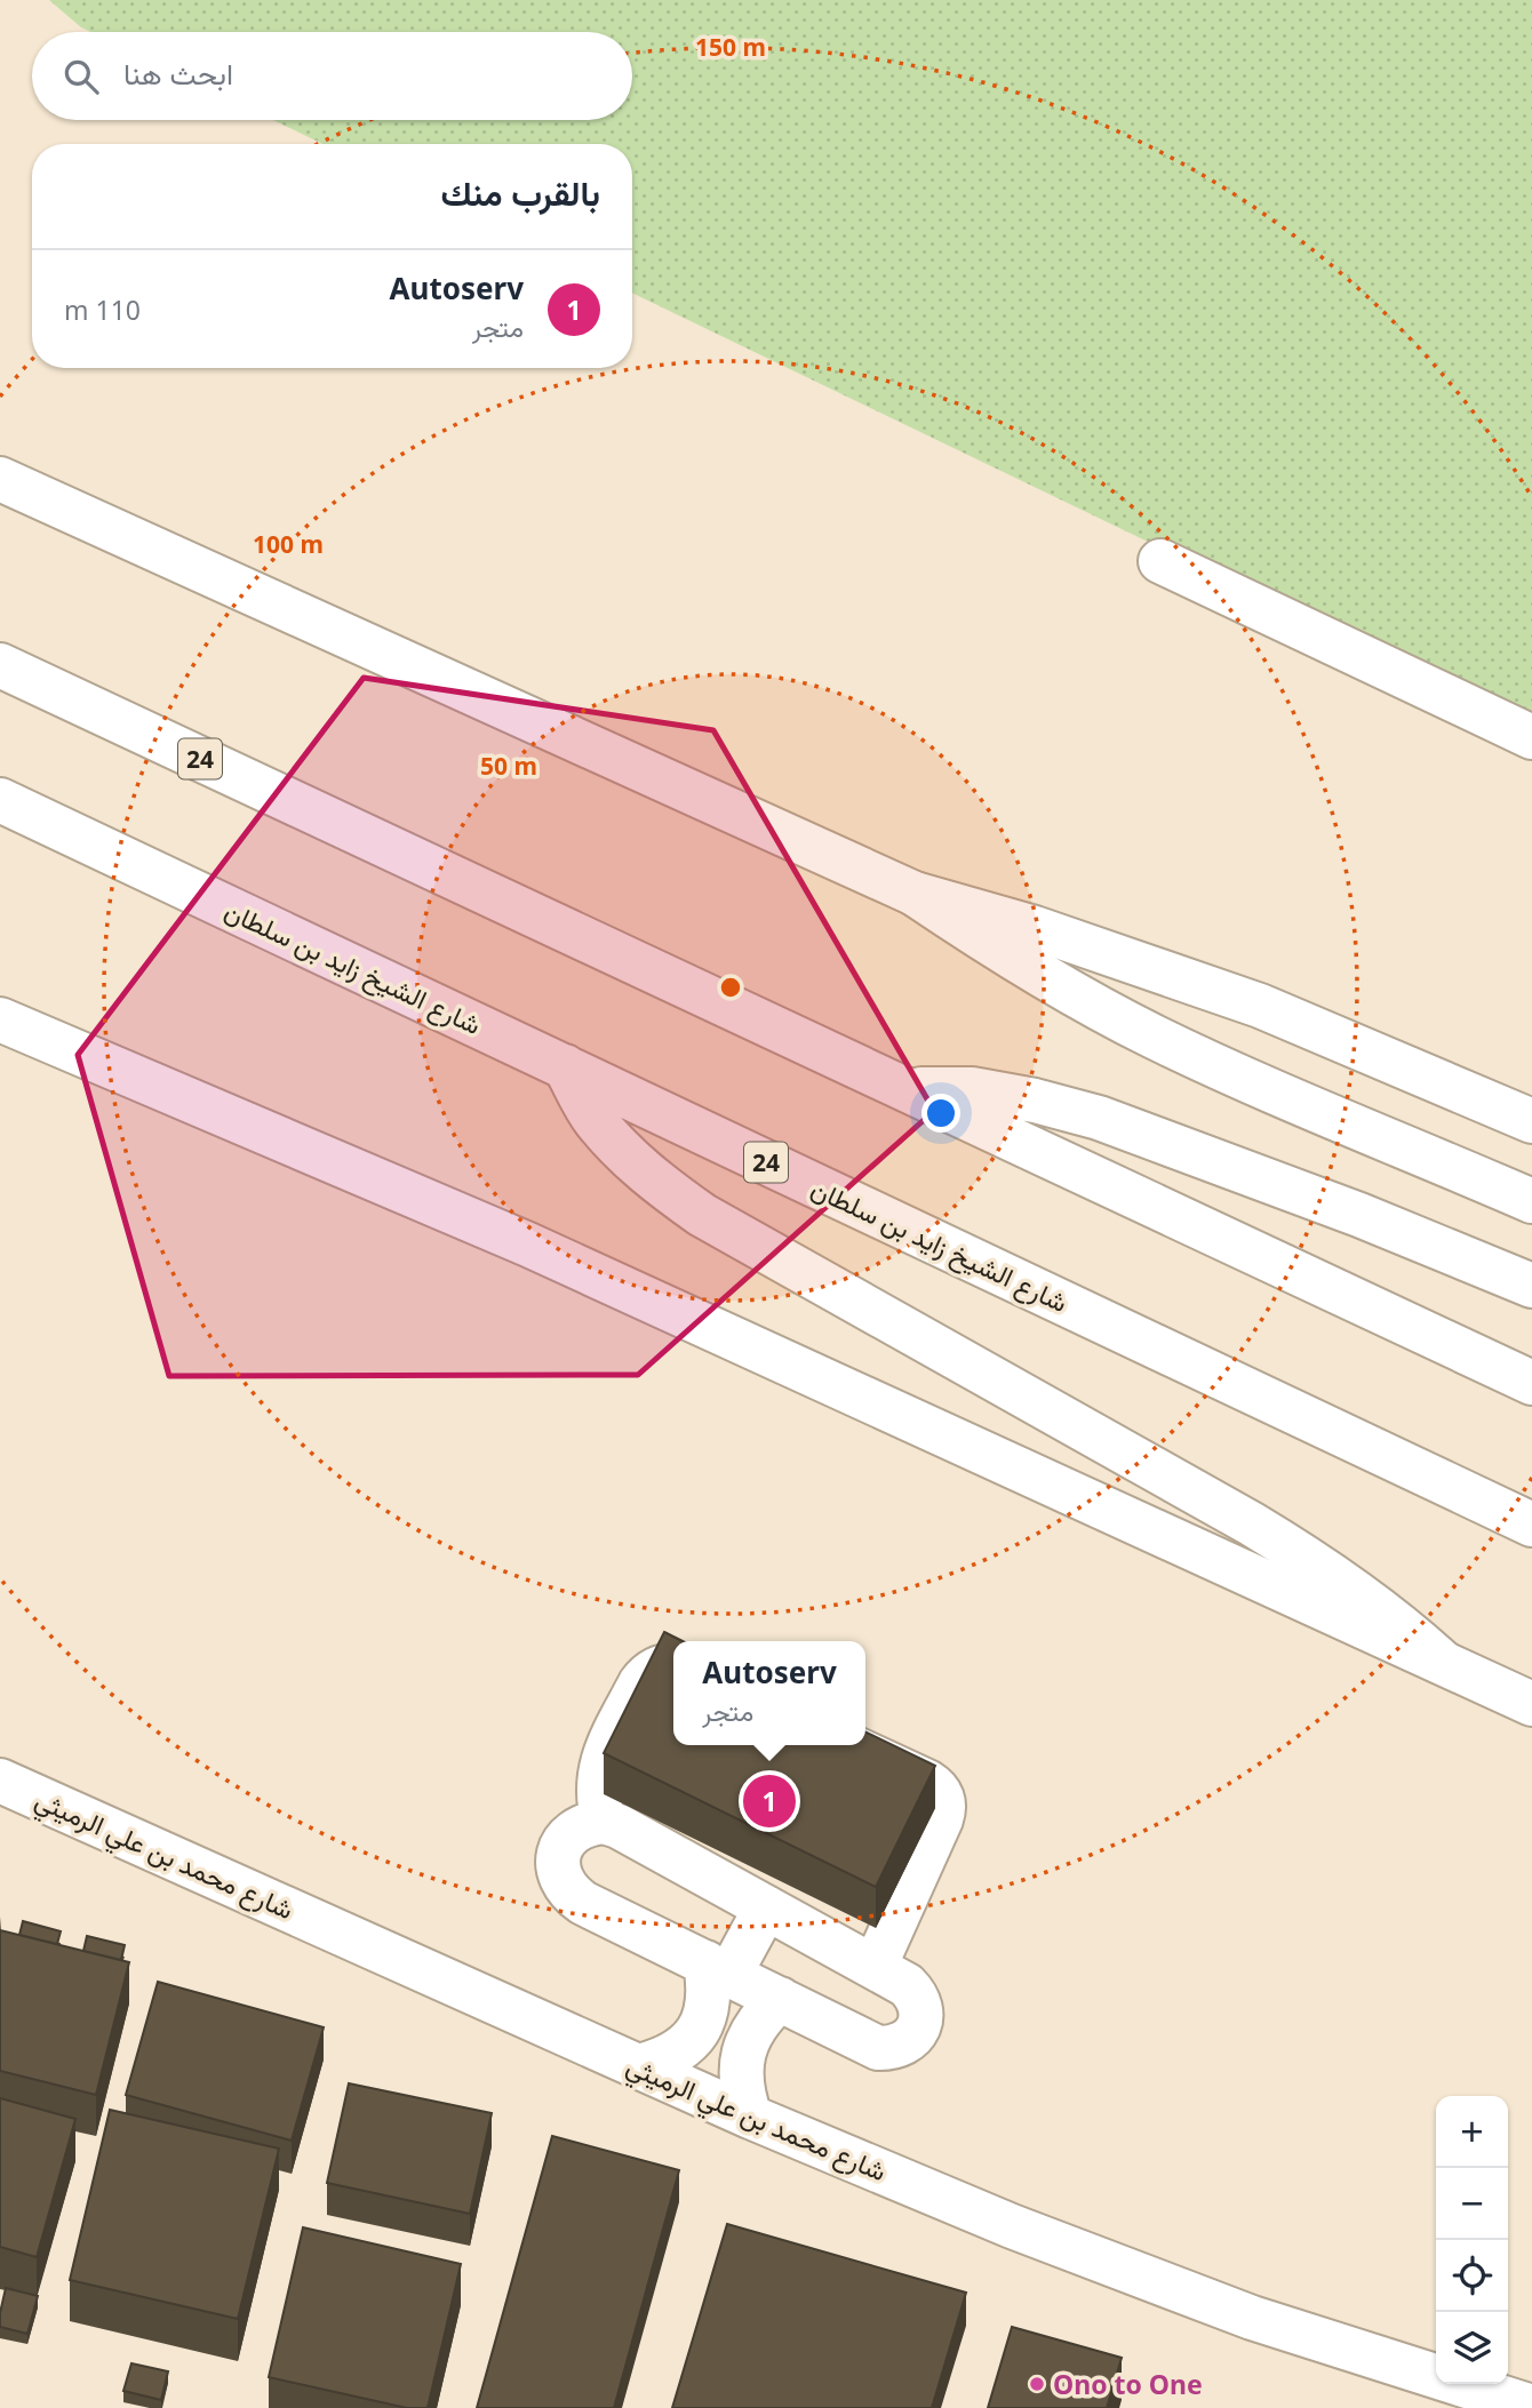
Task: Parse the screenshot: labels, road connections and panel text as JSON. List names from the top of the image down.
{
  "streets": {
    "main road": ["24", "شارع الشيخ زايد بن سلطان", "شارع محمد بن علي الرميثي"]
  },
  "places": ["Ono to One"],
  "page": {
    "search": "ابحث هنا",
    "heading": "بالقرب منك",
    "list": [
      {
        "mark": "1",
        "name": "Autoserv",
        "note": "متجر",
        "value": "110 m"
      }
    ],
    "popup": ["Autoserv", "متجر"],
    "pins": "1",
    "map_buttons": ["+", "−"]
  },
  "rings": ["150 m", "100 m", "50 m"]
}
